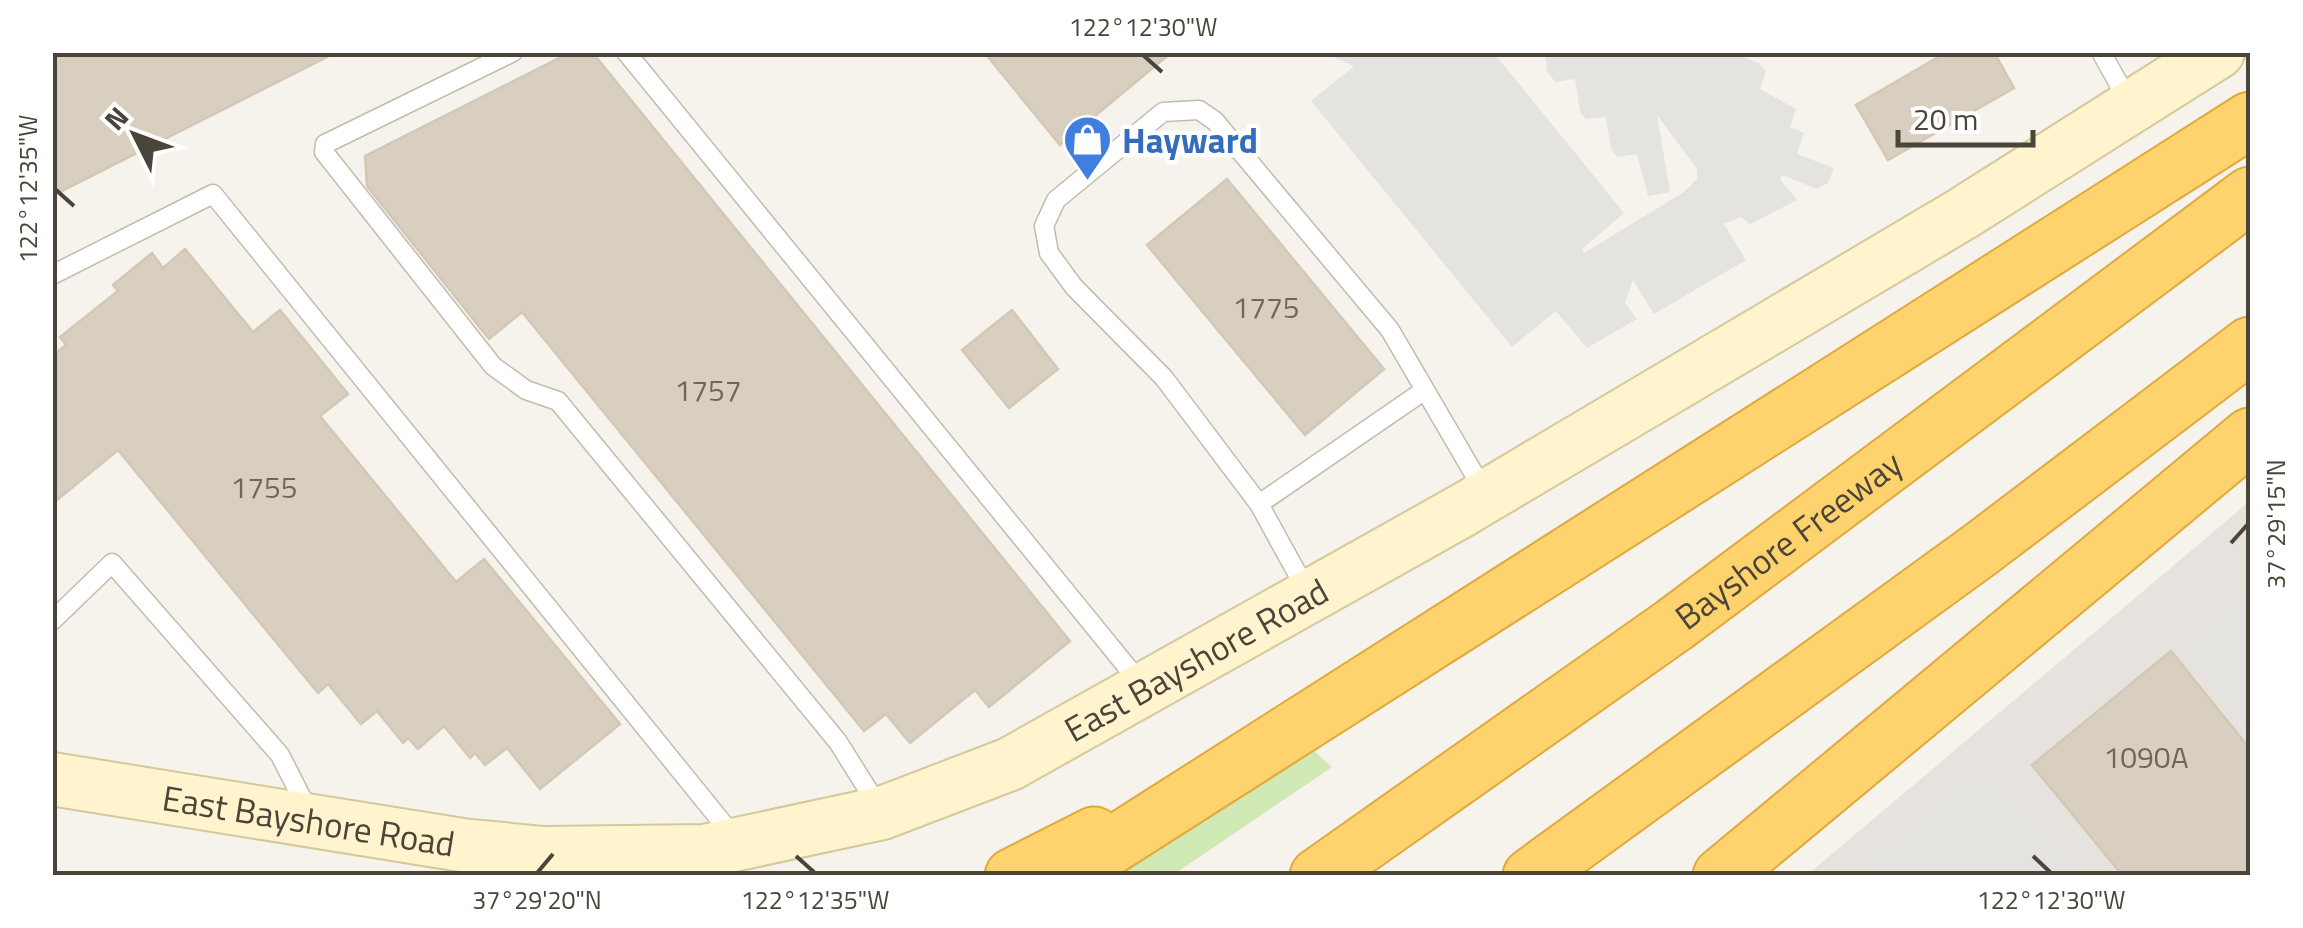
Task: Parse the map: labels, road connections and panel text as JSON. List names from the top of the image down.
{
  "streets": {
    "highway": ["Bayshore Freeway"],
    "street": ["East Bayshore Road"]
  },
  "places": {
    "shop": ["Hayward"]
  },
  "house_numbers": [
    "1775",
    "1757",
    "1755",
    "1090A"
  ],
  "scale_bar": "20 m",
  "north": "top left",
  "coordinates": [
    "122°12'30\"W",
    "122°12'35\"W",
    "37°29'15\"N",
    "37°29'20\"N"
  ]
}
